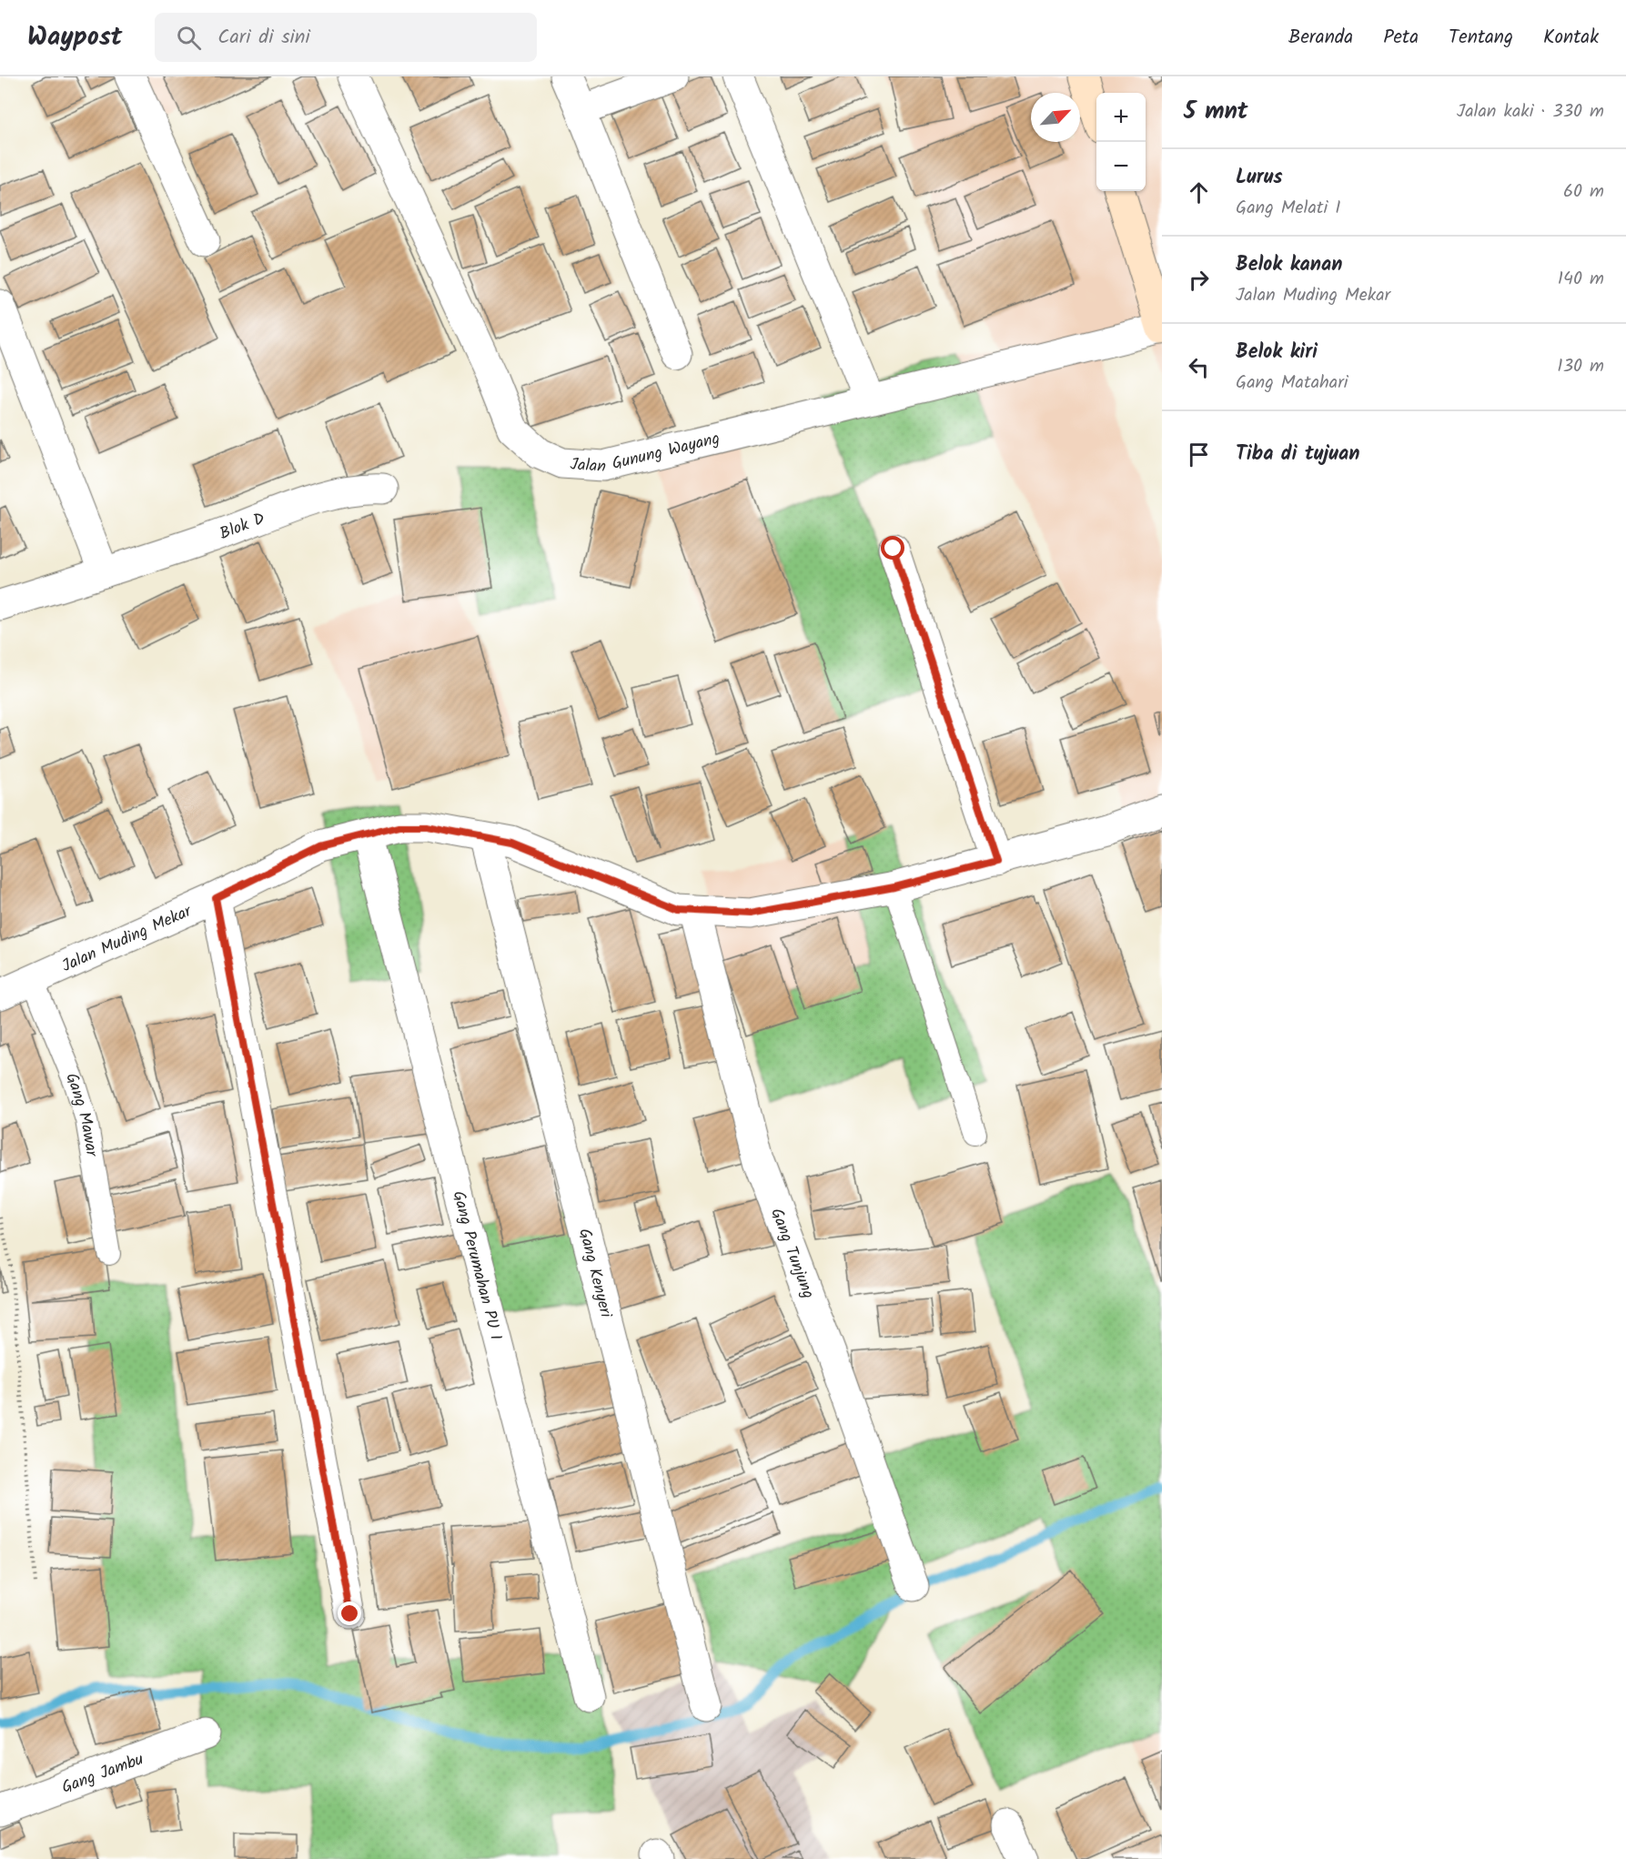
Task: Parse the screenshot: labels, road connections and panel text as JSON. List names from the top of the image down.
{
  "streets": {
    "street": [
      "Jalan Gunung Wayang",
      "Blok D",
      "Jalan Muding Mekar",
      "Gang Tunjung",
      "Gang Perumahan PU I",
      "Gang Kenyeri",
      "Gang Jambu"
    ],
    "lane": ["Gang Mawar"]
  },
  "crossings": [
    ["Jalan Muding Mekar", "Gang Mawar"],
    ["Jalan Muding Mekar", "Gang Tunjung"],
    ["Jalan Muding Mekar", "Gang Perumahan PU I"],
    ["Jalan Muding Mekar", "Gang Kenyeri"]
  ],
  "north": "top right",
  "page": {
    "header": "Waypost",
    "search": "Cari di sini",
    "nav": [
      "Beranda",
      "Peta",
      "Tentang",
      "Kontak"
    ],
    "heading": ["5 mnt", "Jalan kaki · 330 m"],
    "map_buttons": ["+", "−"],
    "list": [
      ["Lurus", "Gang Melati I", "60 m"],
      ["Belok kanan", "Jalan Muding Mekar", "140 m"],
      ["Belok kiri", "Gang Matahari", "130 m"],
      "Tiba di tujuan"
    ]
  }
}
